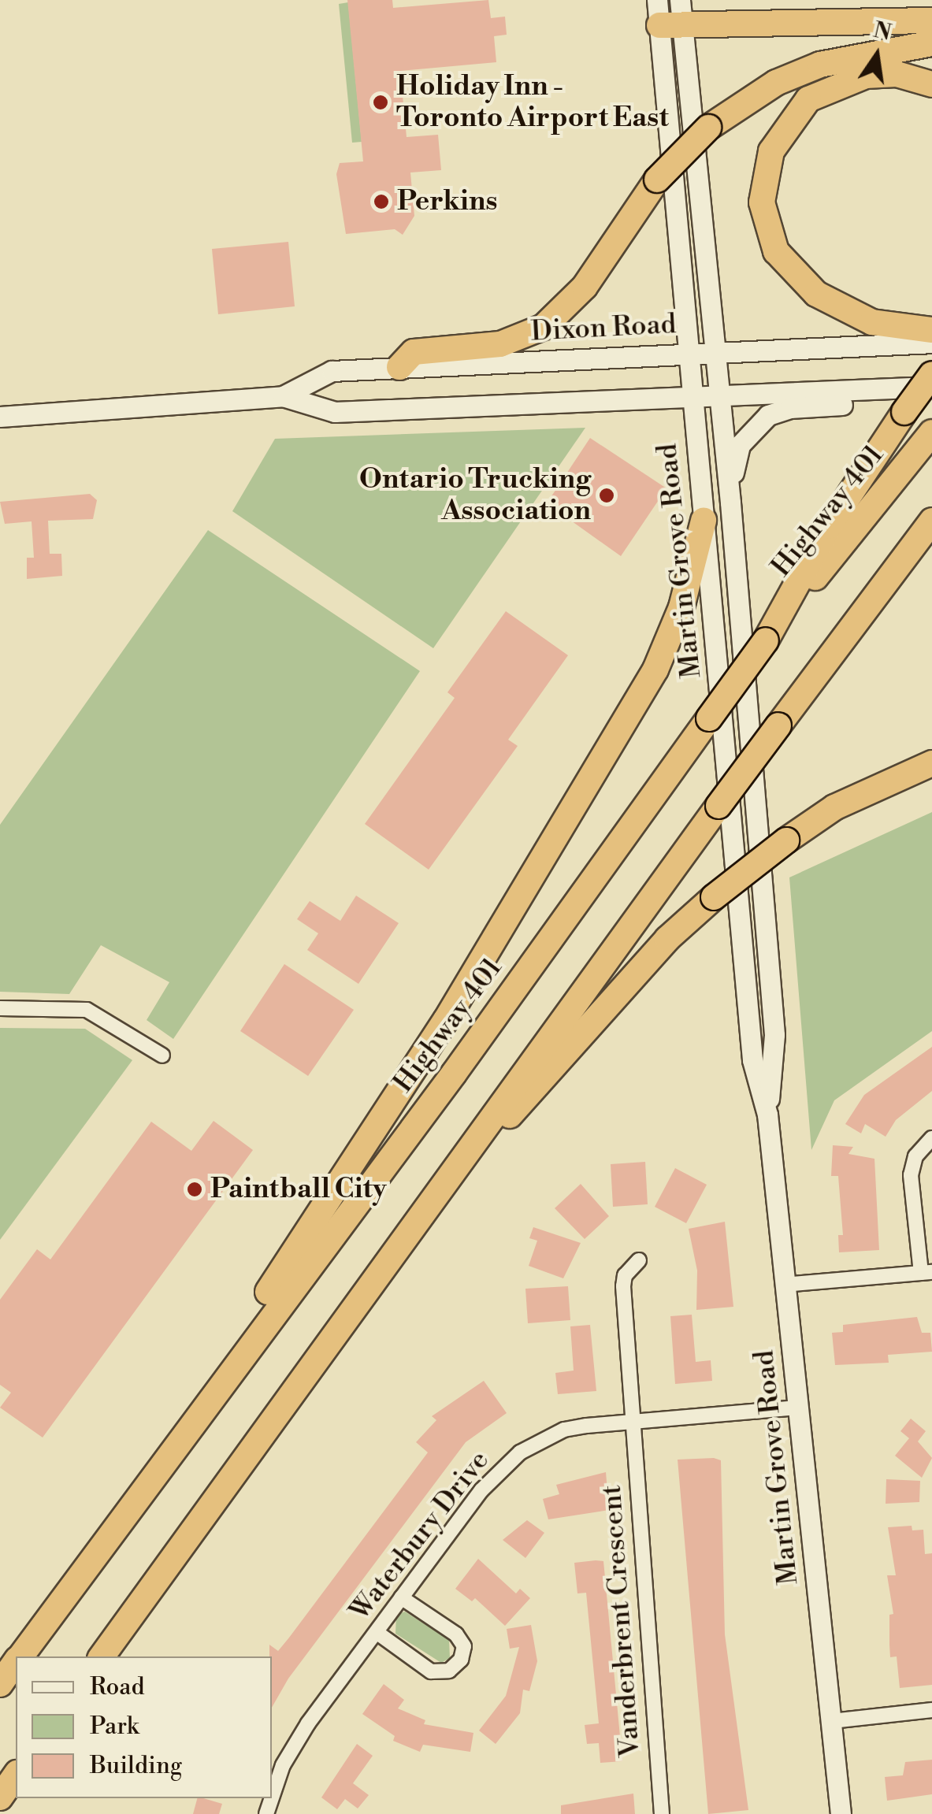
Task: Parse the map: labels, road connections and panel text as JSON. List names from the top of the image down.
{
  "streets": {
    "highway": ["Highway 401"],
    "main road": ["Dixon Road", "Martin Grove Road"],
    "street": ["Waterbury Drive", "Vanderbrent Crescent"]
  },
  "crossings": [
    ["Dixon Road", "Martin Grove Road"],
    ["Martin Grove Road", "Waterbury Drive"],
    ["Waterbury Drive", "Vanderbrent Crescent"]
  ],
  "places": [
    "Holiday Inn - Toronto Airport East",
    "Perkins",
    "Ontario Trucking Association",
    "Paintball City"
  ],
  "legend": ["Road", "Park", "Building"],
  "north": "top"
}
